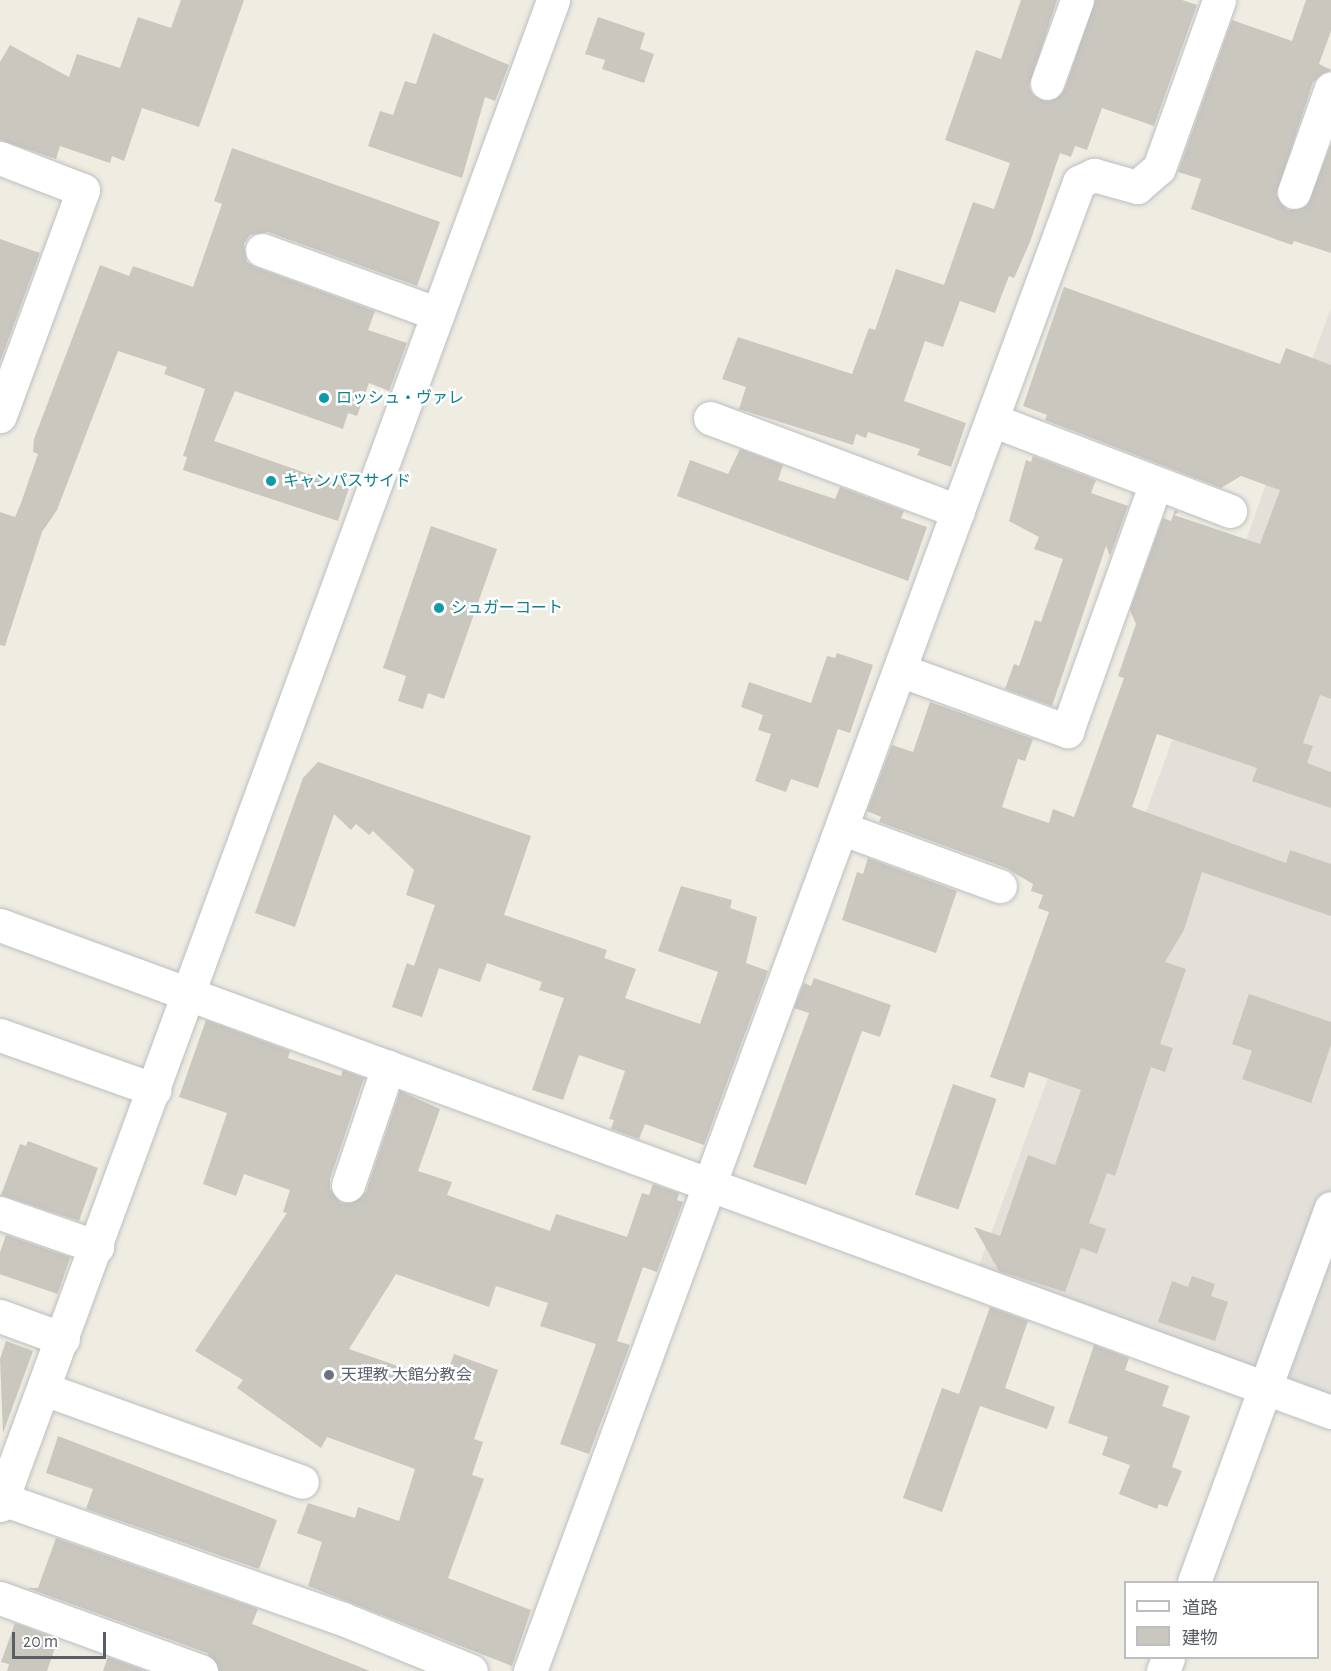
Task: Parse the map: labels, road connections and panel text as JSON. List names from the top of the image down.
{
  "places": [
    "ロッシュ・ヴァレ",
    "キャンパスサイド",
    "シュガーコート",
    "天理教 大館分教会"
  ],
  "legend": ["道路", "建物"],
  "scale_bar": "20 m"
}
